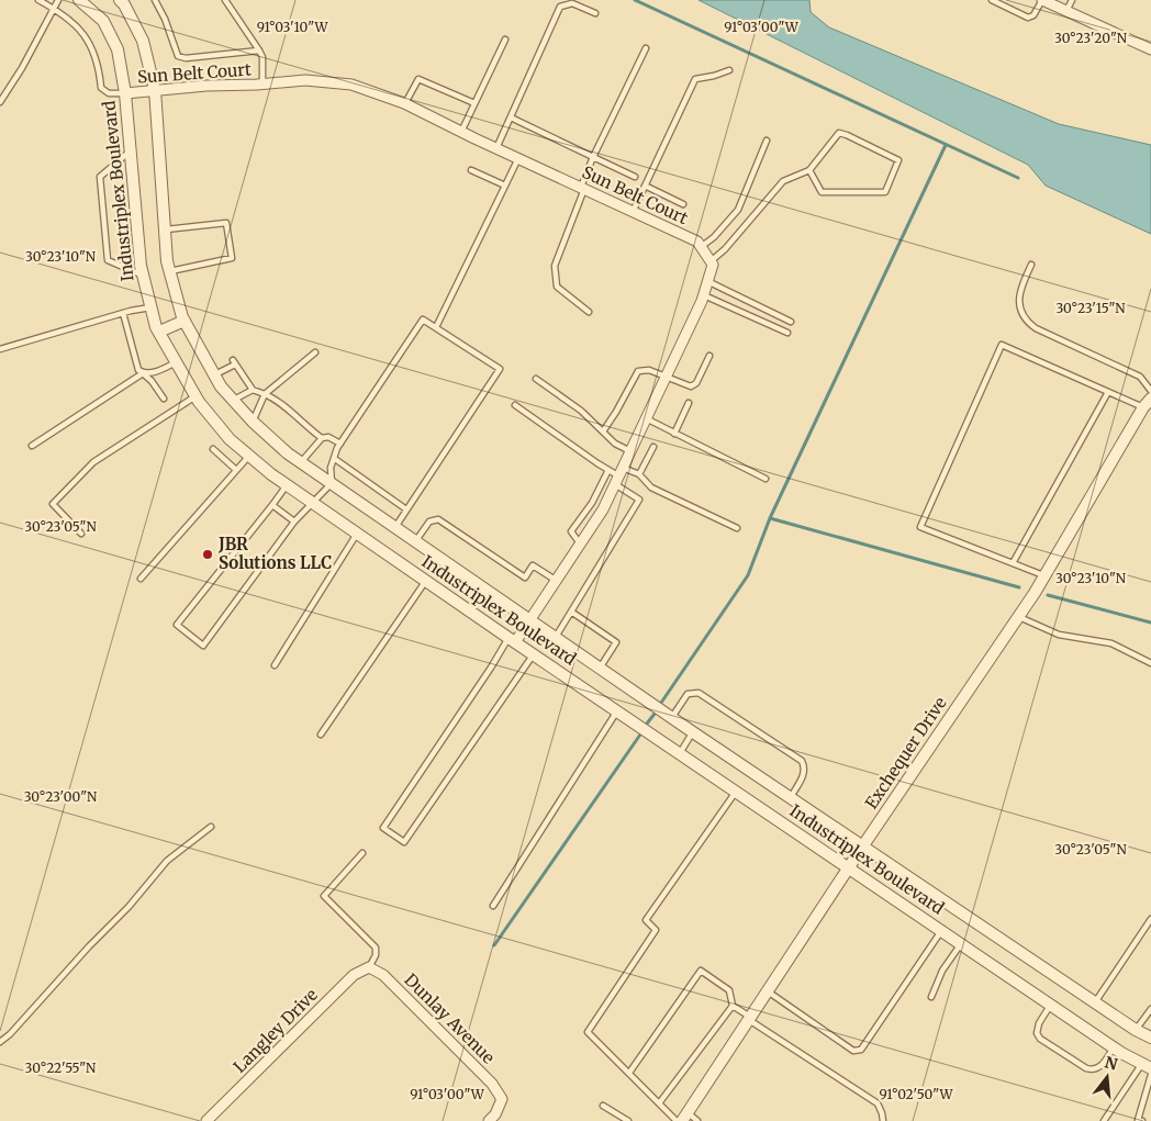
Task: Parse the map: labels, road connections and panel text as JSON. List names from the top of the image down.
{
  "streets": {
    "street": [
      "Sun Belt Court",
      "Industriplex Boulevard",
      "Exchequer Drive",
      "Dunlay Avenue",
      "Langley Drive"
    ]
  },
  "crossings": [
    ["Sun Belt Court", "Industriplex Boulevard"],
    ["Industriplex Boulevard", "Exchequer Drive"],
    ["Dunlay Avenue", "Langley Drive"]
  ],
  "places": ["JBR Solutions LLC"],
  "north": "top",
  "coordinates": [
    "91°03'10\"W",
    "91°03'00\"W",
    "30°23'20\"N",
    "30°23'10\"N",
    "30°23'15\"N",
    "30°23'05\"N",
    "30°23'00\"N",
    "30°22'55\"N",
    "91°02'50\"W"
  ]
}
